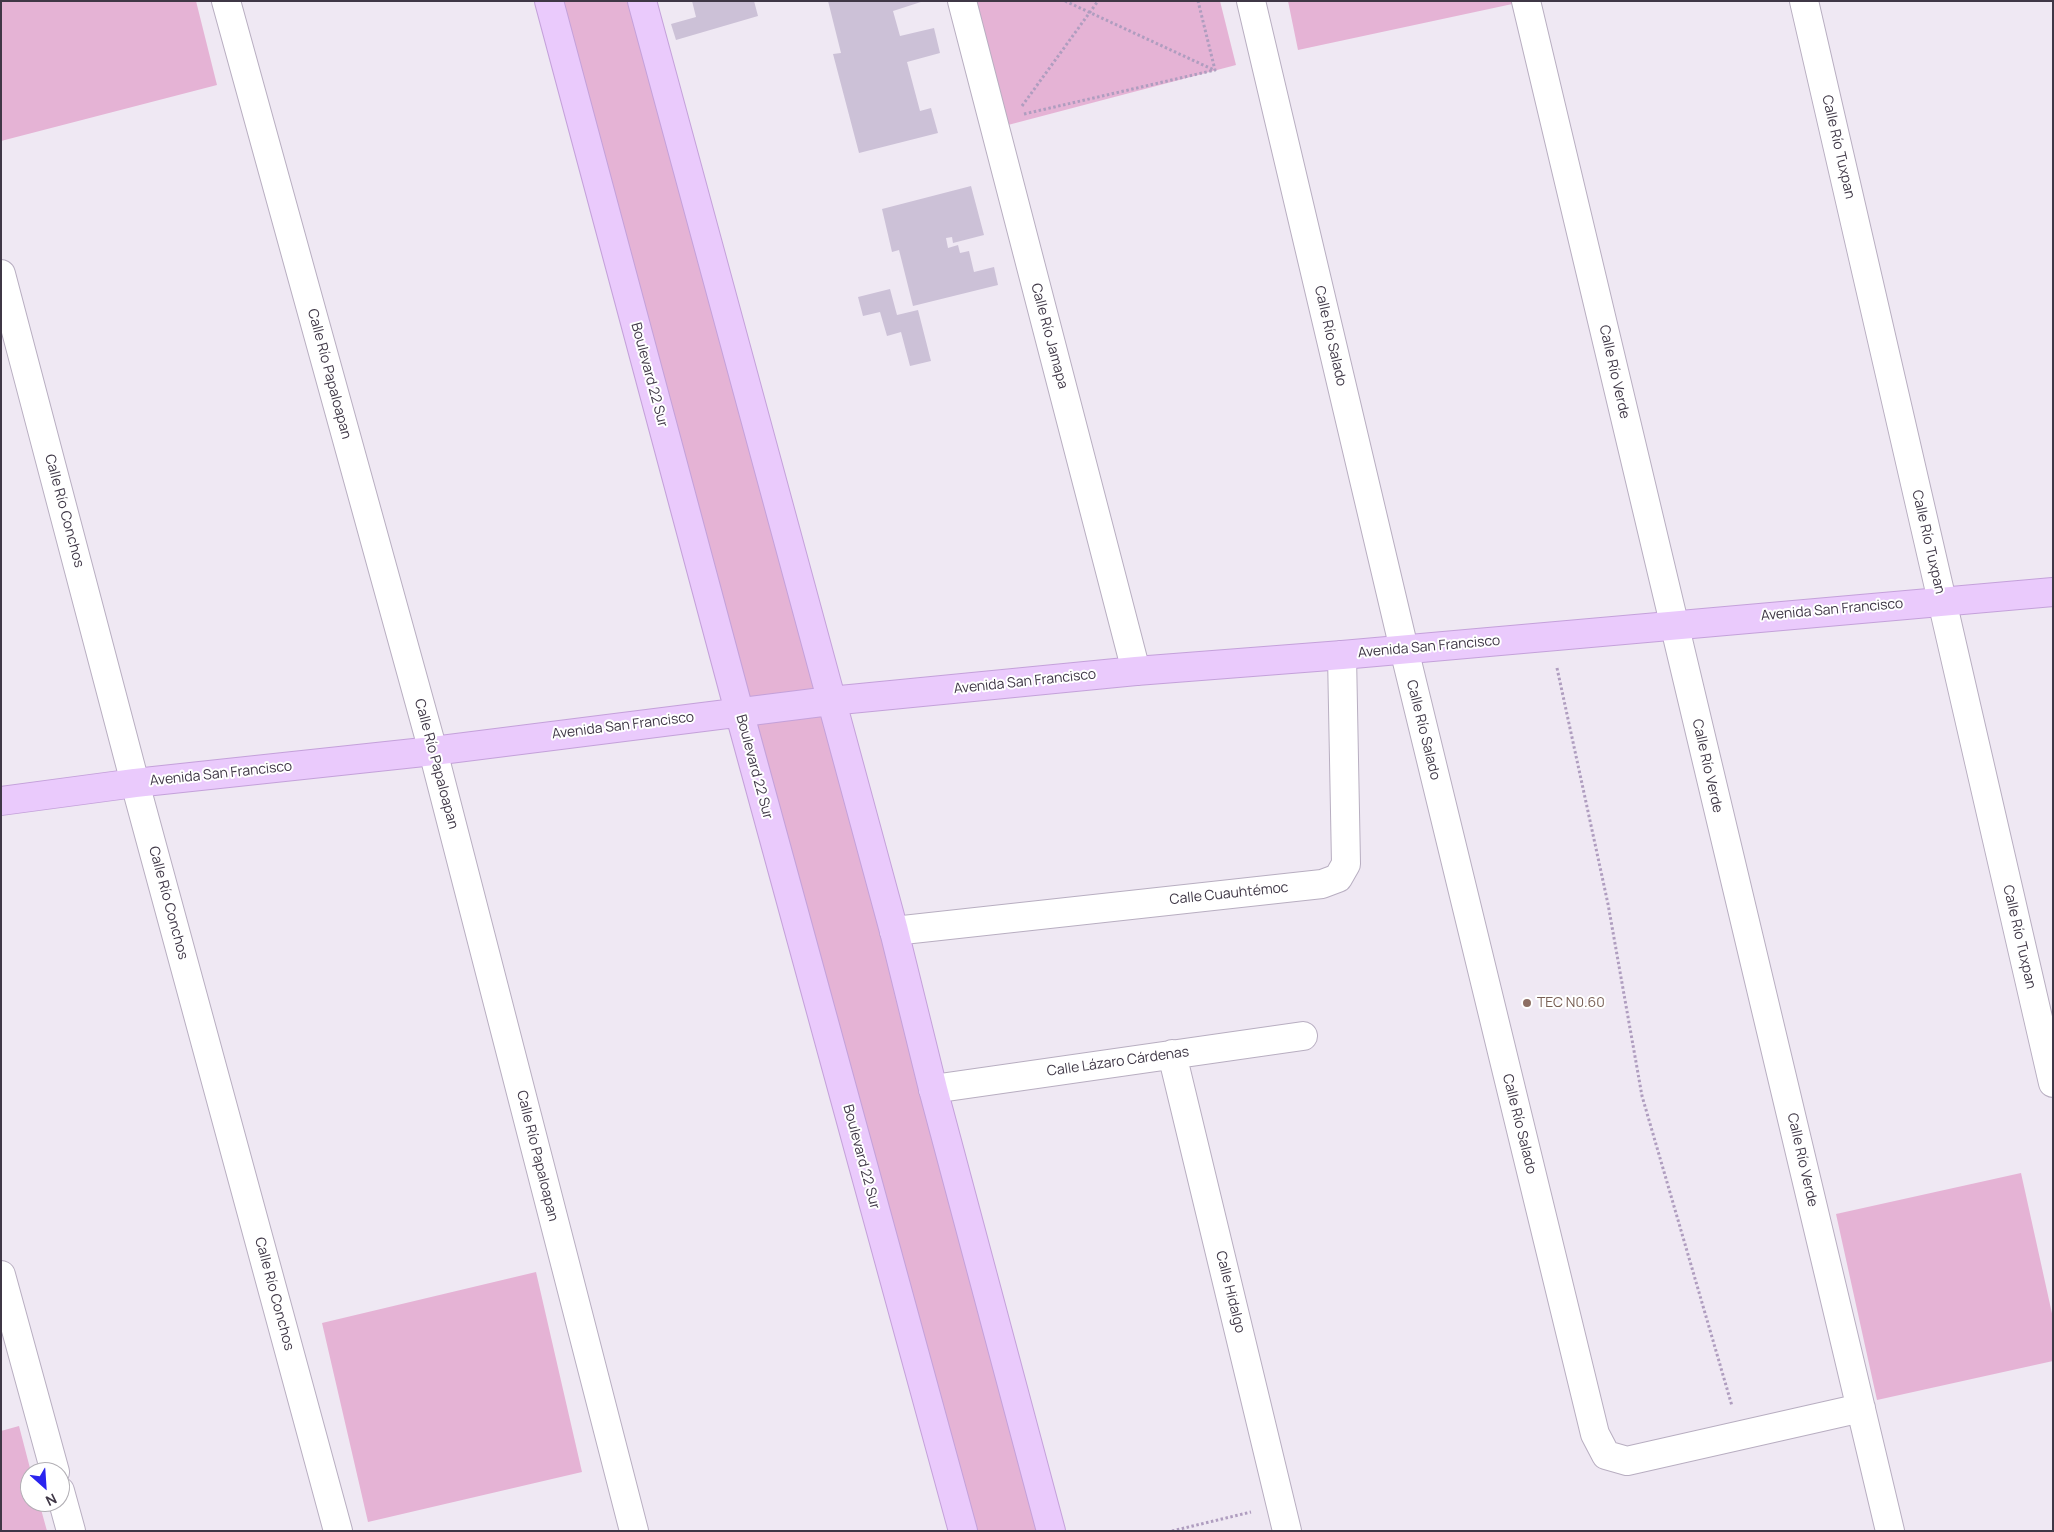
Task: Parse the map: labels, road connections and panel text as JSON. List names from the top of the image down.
{
  "streets": {
    "street": [
      "Calle Río Tuxpan",
      "Calle Río Jamapa",
      "Calle Río Salado",
      "Calle Río Verde",
      "Calle Río Papaloapan",
      "Boulevard 22 Sur",
      "Calle Río Conchos",
      "Avenida San Francisco",
      "Calle Cuauhtémoc",
      "Calle Lázaro Cárdenas",
      "Calle Hidalgo"
    ]
  },
  "crossings": [
    ["Calle Río Tuxpan", "Avenida San Francisco"],
    ["Calle Río Jamapa", "Avenida San Francisco"],
    ["Calle Río Salado", "Avenida San Francisco"],
    ["Calle Río Verde", "Avenida San Francisco"],
    ["Calle Río Papaloapan", "Avenida San Francisco"],
    ["Boulevard 22 Sur", "Avenida San Francisco"],
    ["Calle Río Conchos", "Avenida San Francisco"],
    ["Avenida San Francisco", "Calle Cuauhtémoc"],
    ["Calle Lázaro Cárdenas", "Calle Hidalgo"]
  ],
  "places": ["TEC N0.60"],
  "north": "bottom right"
}
